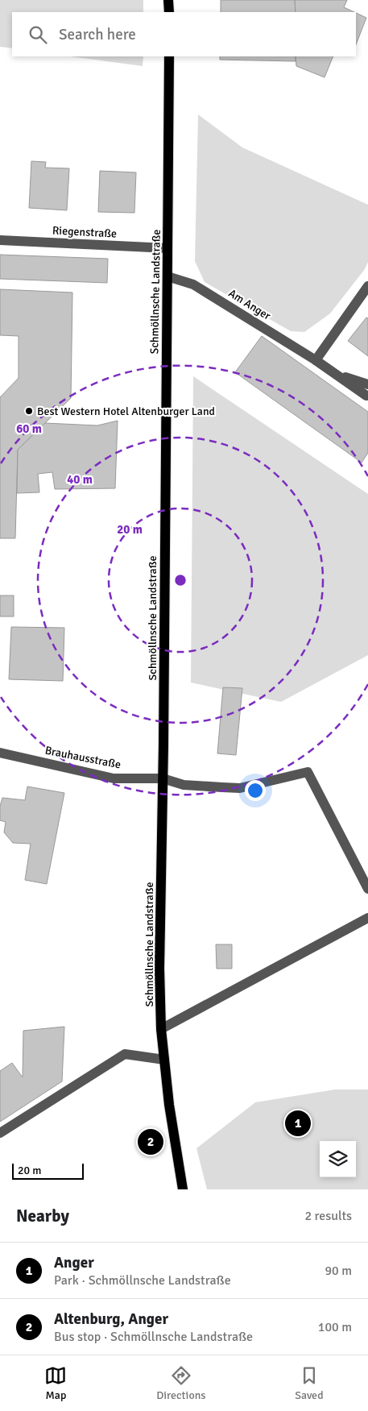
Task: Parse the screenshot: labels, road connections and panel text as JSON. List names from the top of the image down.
{
  "streets": {
    "main road": ["Schmöllnsche Landstraße"],
    "street": ["Riegenstraße", "Am Anger", "Brauhausstraße"]
  },
  "crossings": [
    ["Riegenstraße", "Schmöllnsche Landstraße"],
    ["Schmöllnsche Landstraße", "Am Anger"],
    ["Schmöllnsche Landstraße", "Brauhausstraße"]
  ],
  "places": ["Best Western Hotel Altenburger Land"],
  "scale_bar": "20 m",
  "page": {
    "search": "Search here",
    "pins": ["1", "2"],
    "scale": "20 m",
    "heading": ["Nearby", "2 results"],
    "list": [
      {
        "mark": "1",
        "name": "Anger",
        "note": "Park · Schmöllnsche Landstraße",
        "value": "90 m"
      },
      {
        "mark": "2",
        "name": "Altenburg, Anger",
        "note": "Bus stop · Schmöllnsche Landstraße",
        "value": "100 m"
      }
    ],
    "nav": ["Map", "Directions", "Saved"]
  },
  "rings": ["60 m", "40 m", "20 m"]
}
